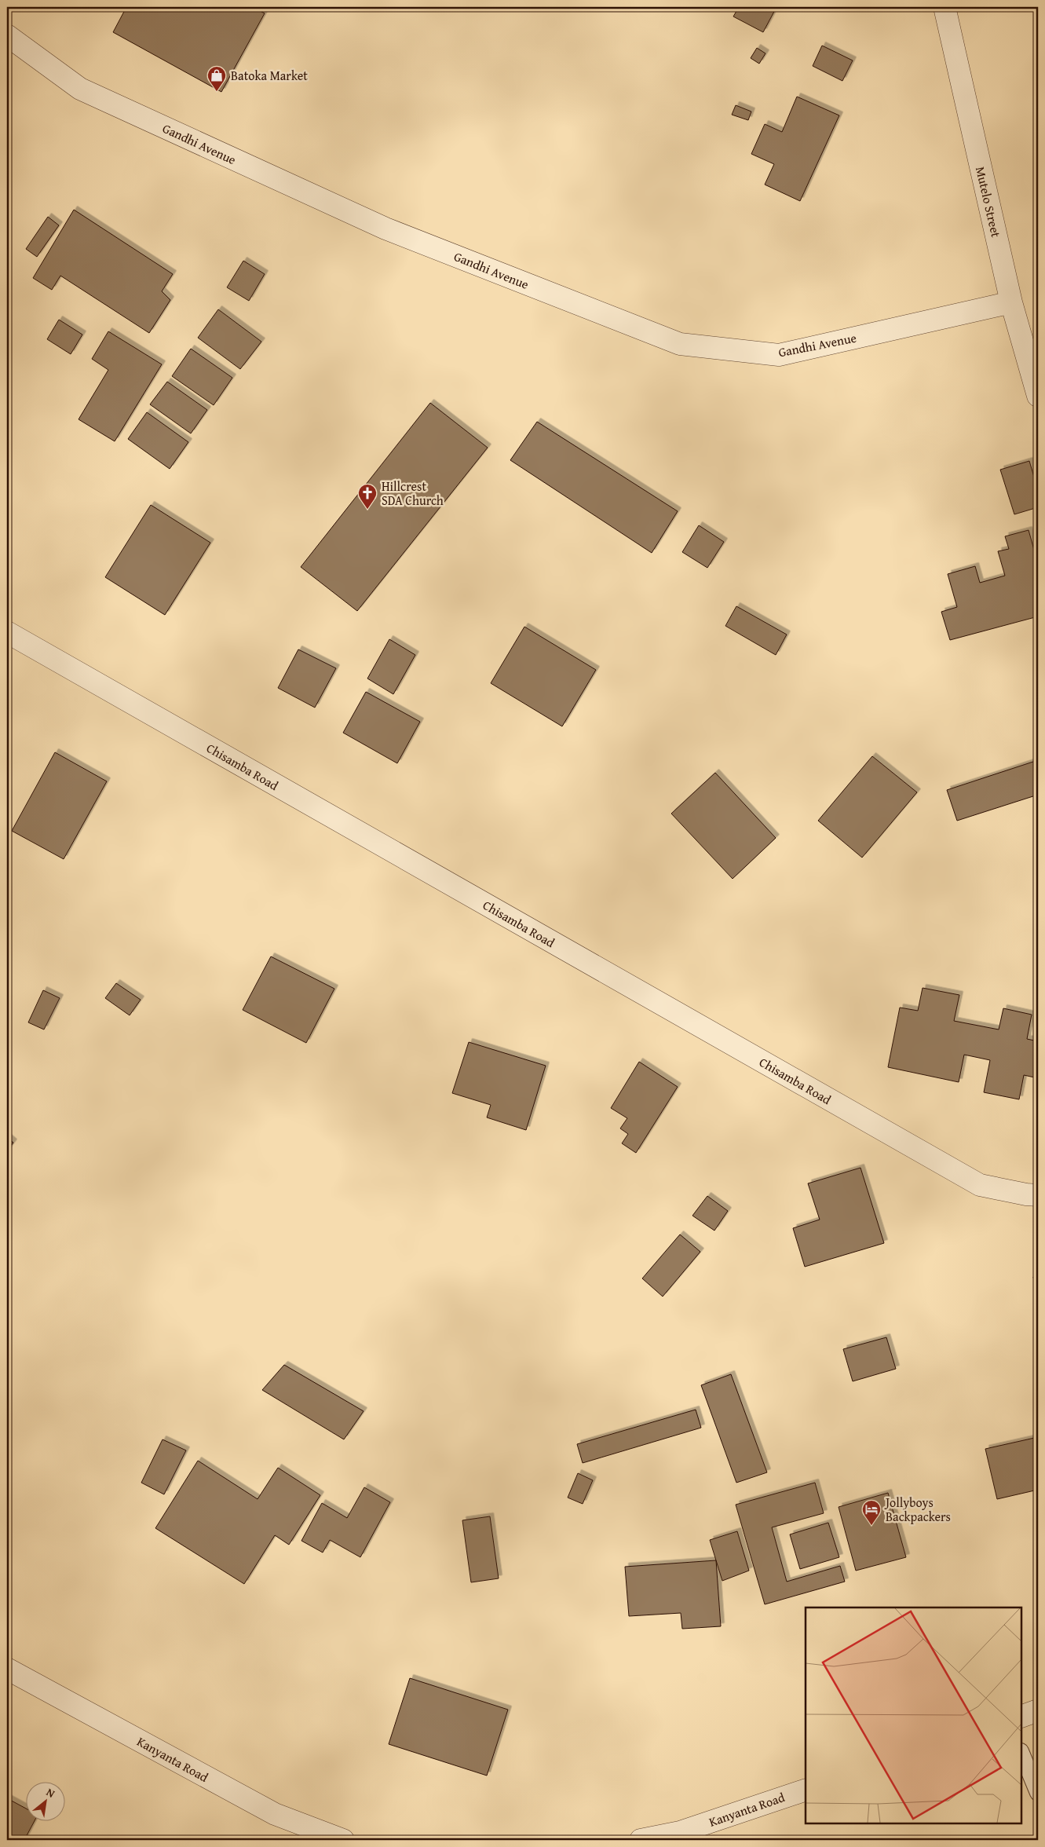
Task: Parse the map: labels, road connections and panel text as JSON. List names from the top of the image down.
{
  "streets": {
    "street": [
      "Gandhi Avenue",
      "Mutelo Street",
      "Chisamba Road",
      "Kanyanta Road"
    ]
  },
  "crossings": [
    ["Gandhi Avenue", "Mutelo Street"]
  ],
  "places": {
    "shop": ["Batoka Market"],
    "church": ["Hillcrest SDA Church"],
    "hotel": ["Jollyboys Backpackers"]
  },
  "north": "top right"
}
